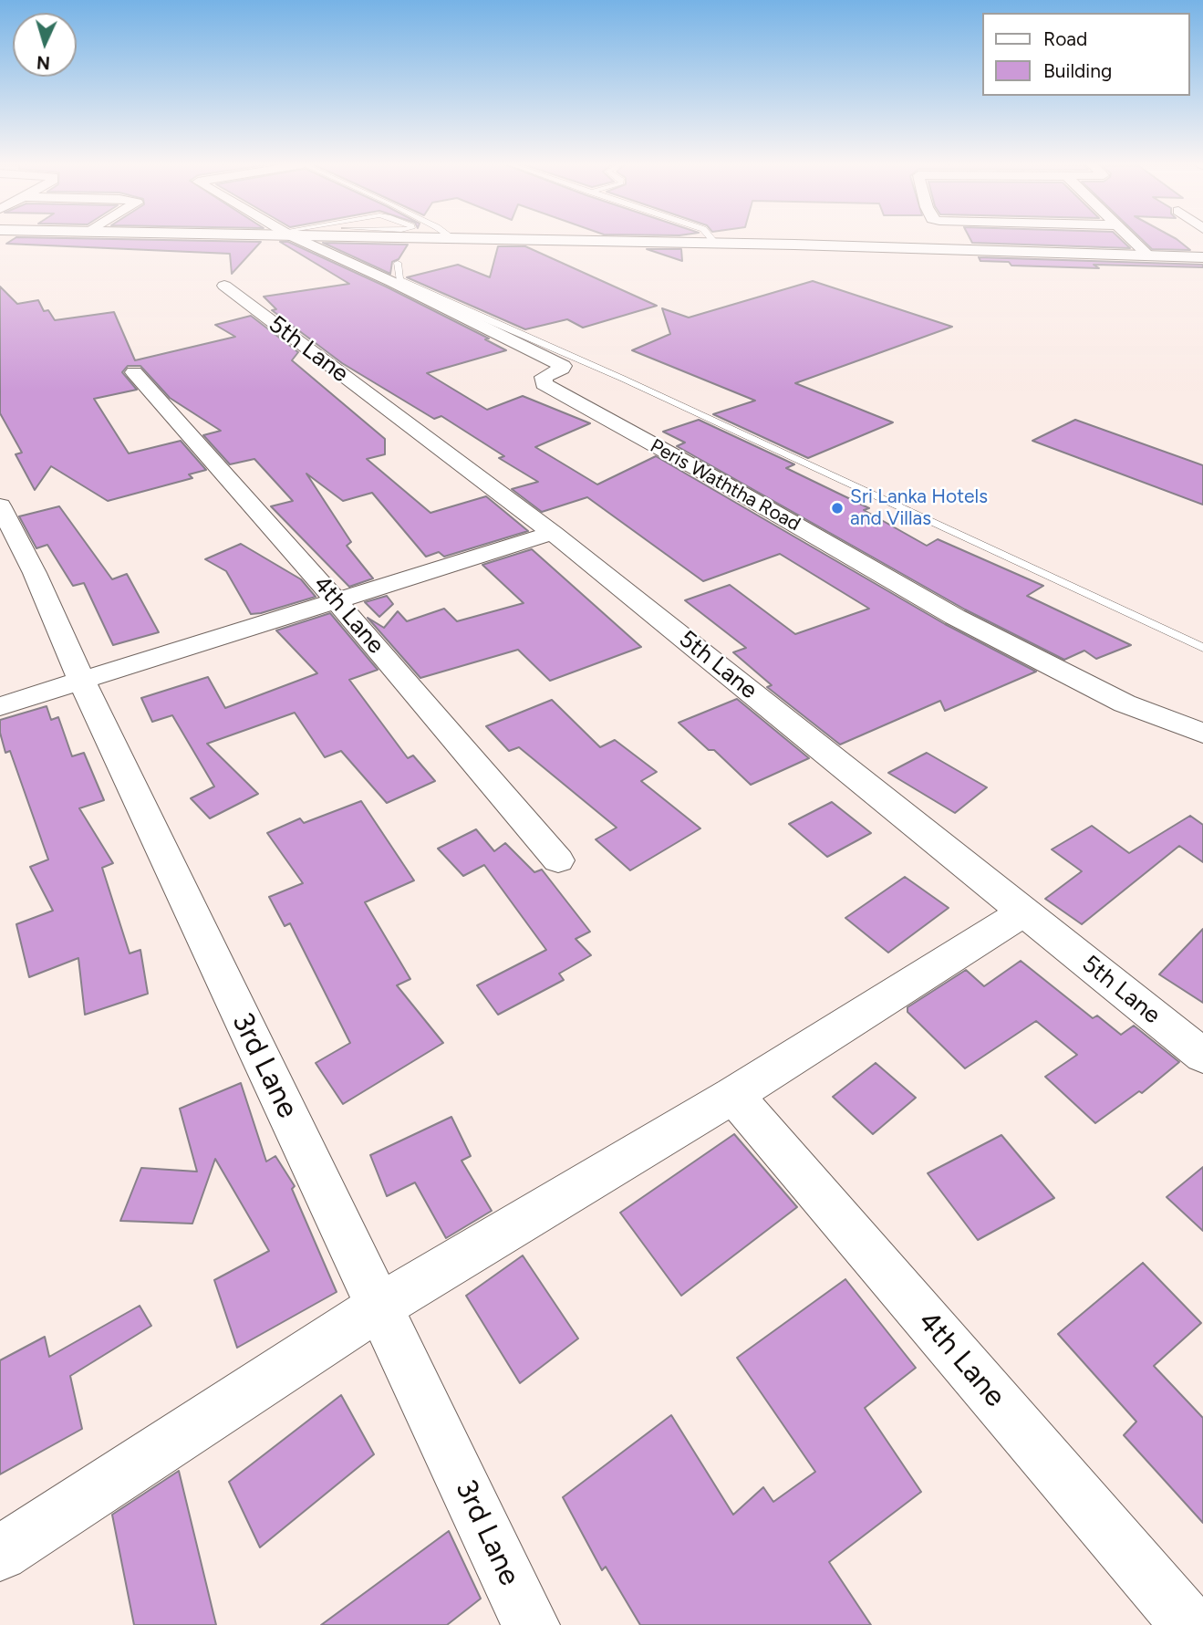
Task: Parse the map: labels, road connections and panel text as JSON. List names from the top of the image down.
{
  "streets": {
    "street": [
      "5th Lane",
      "Peris Waththa Road",
      "4th Lane",
      "3rd Lane"
    ]
  },
  "places": ["Sri Lanka Hotels and Villas"],
  "legend": ["Road", "Building"],
  "north": "bottom"
}
